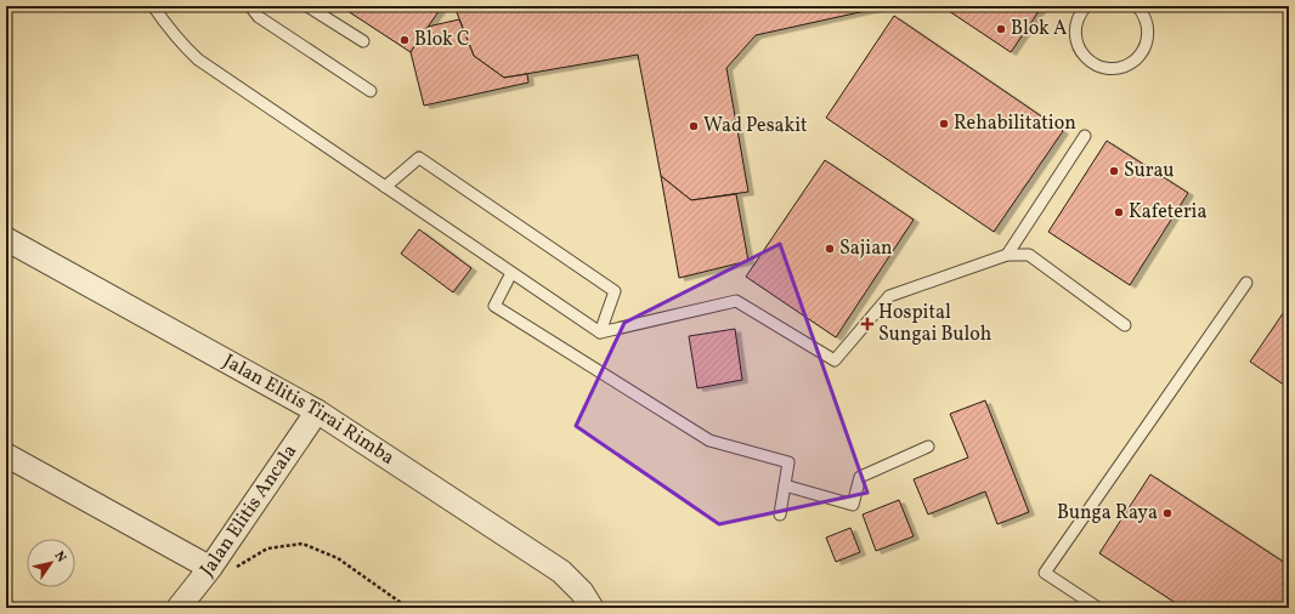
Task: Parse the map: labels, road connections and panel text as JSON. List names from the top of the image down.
{
  "streets": {
    "street": ["Jalan Elitis Tirai Rimba", "Jalan Elitis Ancala"]
  },
  "crossings": [
    ["Jalan Elitis Tirai Rimba", "Jalan Elitis Ancala"]
  ],
  "places": {
    "other": [
      "Blok A",
      "Blok C",
      "Rehabilitation",
      "Wad Pesakit",
      "Surau",
      "Kafeteria",
      "Sajian",
      "Bunga Raya"
    ],
    "health": ["Hospital Sungai Buloh"]
  },
  "north": "top right"
}
